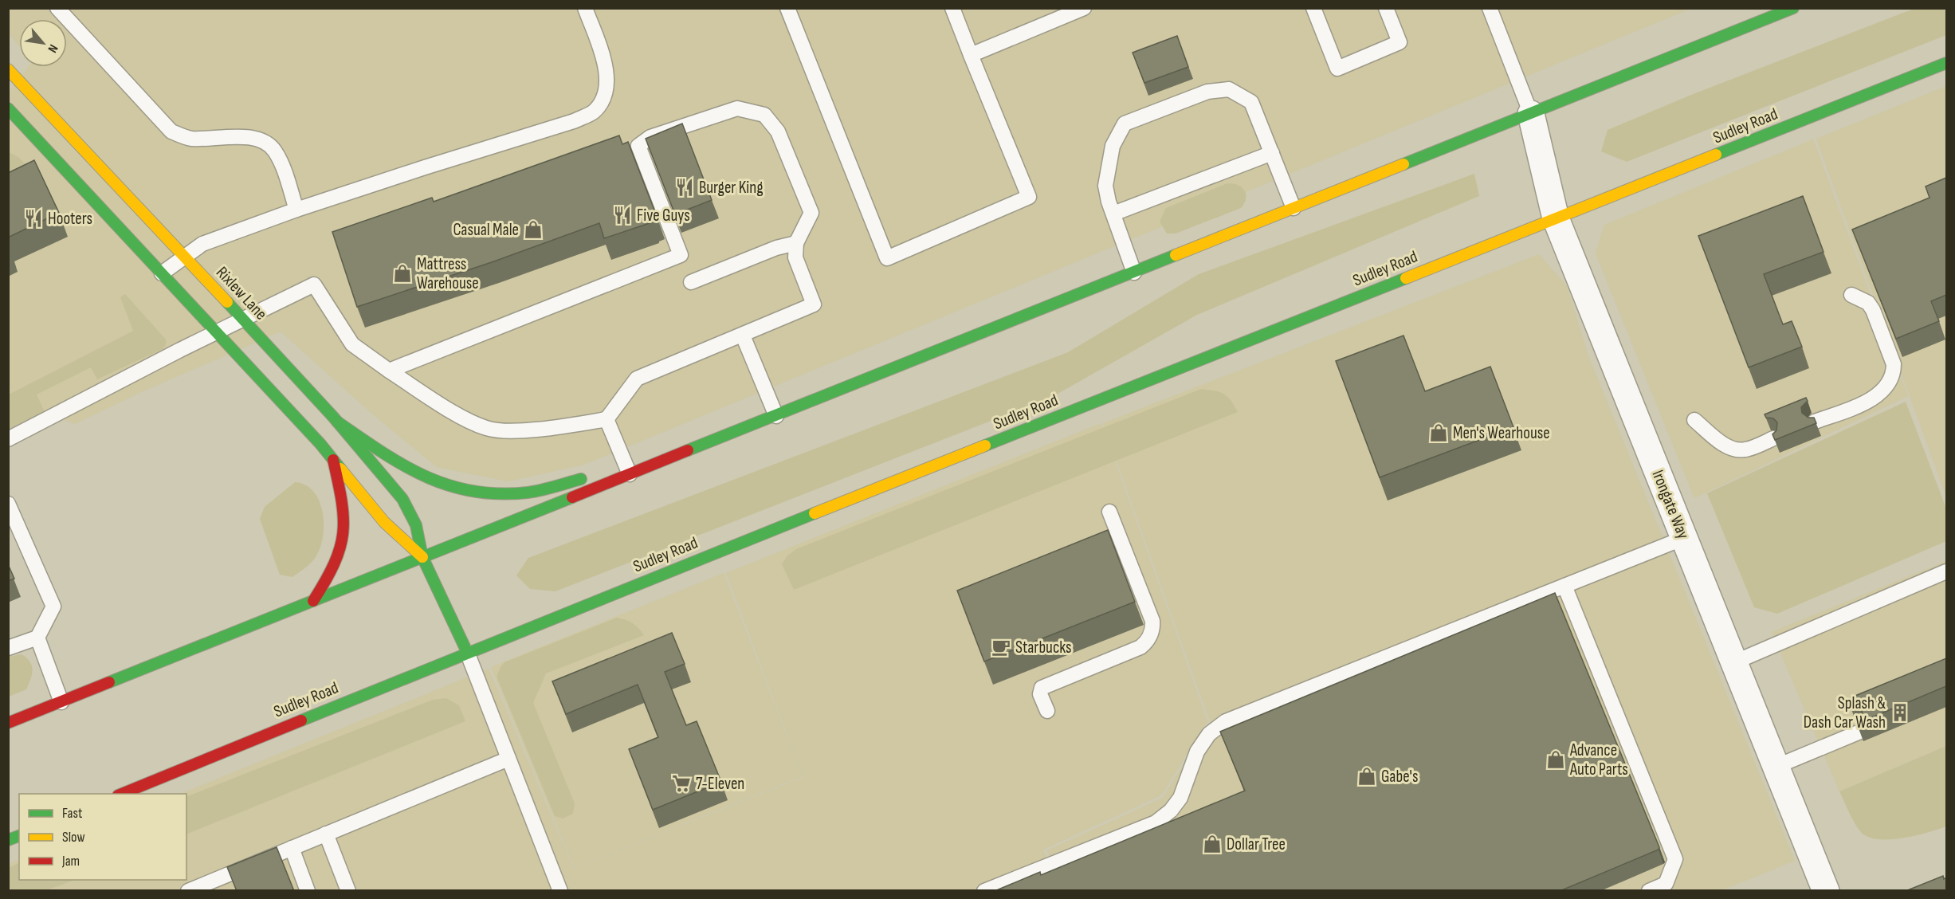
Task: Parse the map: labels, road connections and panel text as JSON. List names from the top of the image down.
{
  "streets": {
    "main road": ["Sudley Road", "Rixlew Lane"],
    "street": ["Irongate Way"]
  },
  "crossings": [
    ["Sudley Road", "Rixlew Lane"],
    ["Sudley Road", "Irongate Way"]
  ],
  "places": {
    "restaurant": ["Burger King", "Five Guys", "Hooters"],
    "shop": [
      "Casual Male",
      "Mattress Warehouse",
      "Men's Wearhouse",
      "Advance Auto Parts",
      "Gabe's",
      "Dollar Tree"
    ],
    "cafe": ["Starbucks"],
    "building": ["Splash & Dash Car Wash"],
    "supermarket": ["7-Eleven"]
  },
  "legend": ["Fast", "Slow", "Jam"],
  "north": "bottom right"
}
